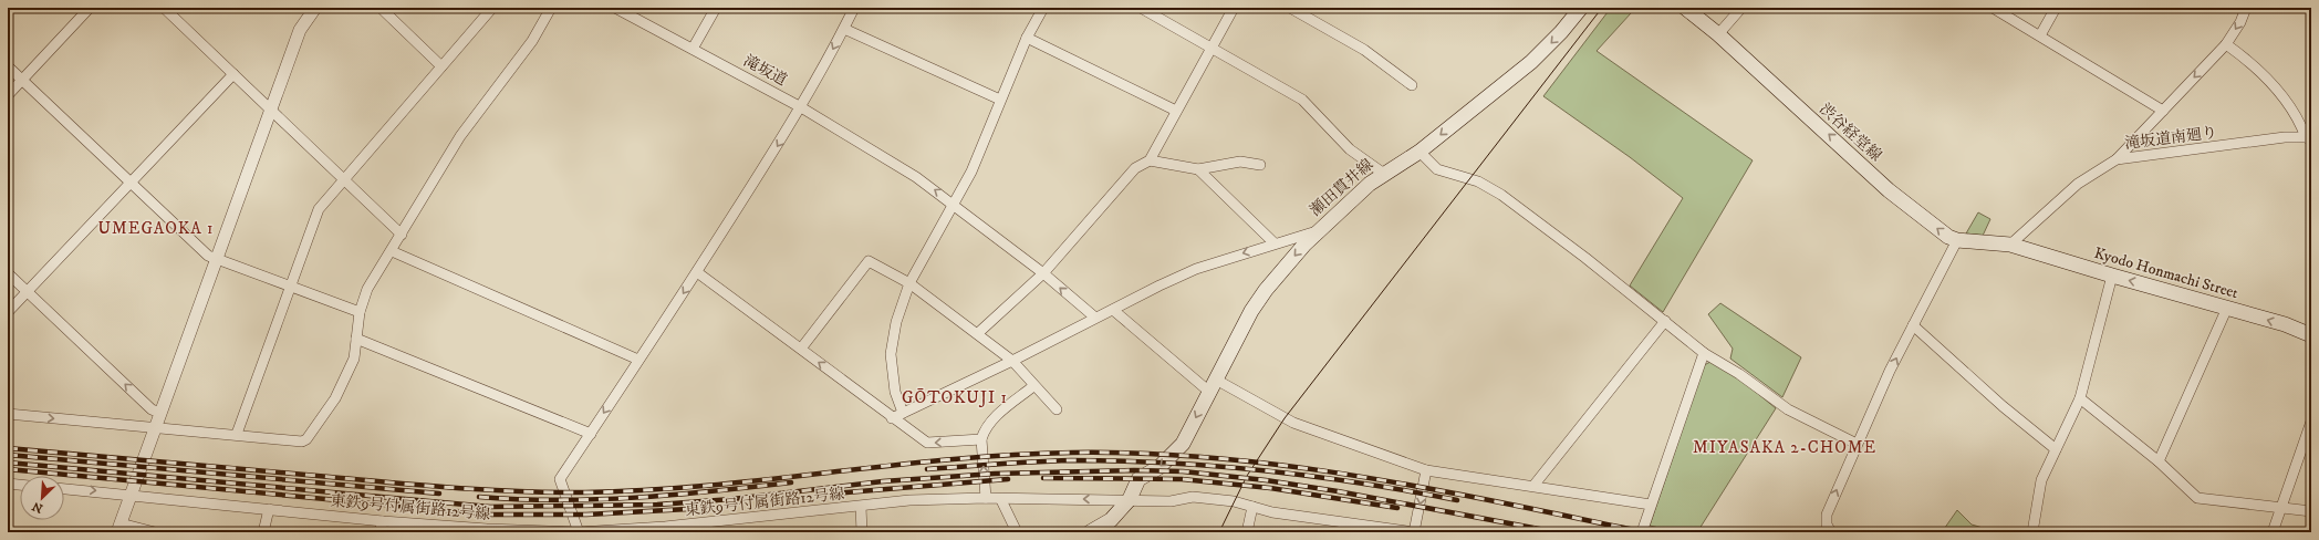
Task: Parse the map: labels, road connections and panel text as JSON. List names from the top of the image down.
{
  "streets": {
    "main road": ["渋谷経堂線", "瀬田貫井線", "Kyodo Honmachi Street"],
    "street": ["滝坂道", "滝坂道南廻り", "東鉄9号付属街路12号線"]
  },
  "crossings": [
    ["渋谷経堂線", "滝坂道南廻り"],
    ["渋谷経堂線", "Kyodo Honmachi Street"],
    ["滝坂道南廻り", "Kyodo Honmachi Street"],
    ["瀬田貫井線", "東鉄9号付属街路12号線"]
  ],
  "one_way": [
    "滝坂道",
    "渋谷経堂線",
    "瀬田貫井線",
    "Kyodo Honmachi Street"
  ],
  "districts": ["UMEGAOKA 1", "GŌTOKUJI 1", "MIYASAKA 2-CHOME"],
  "north": "bottom left"
}
